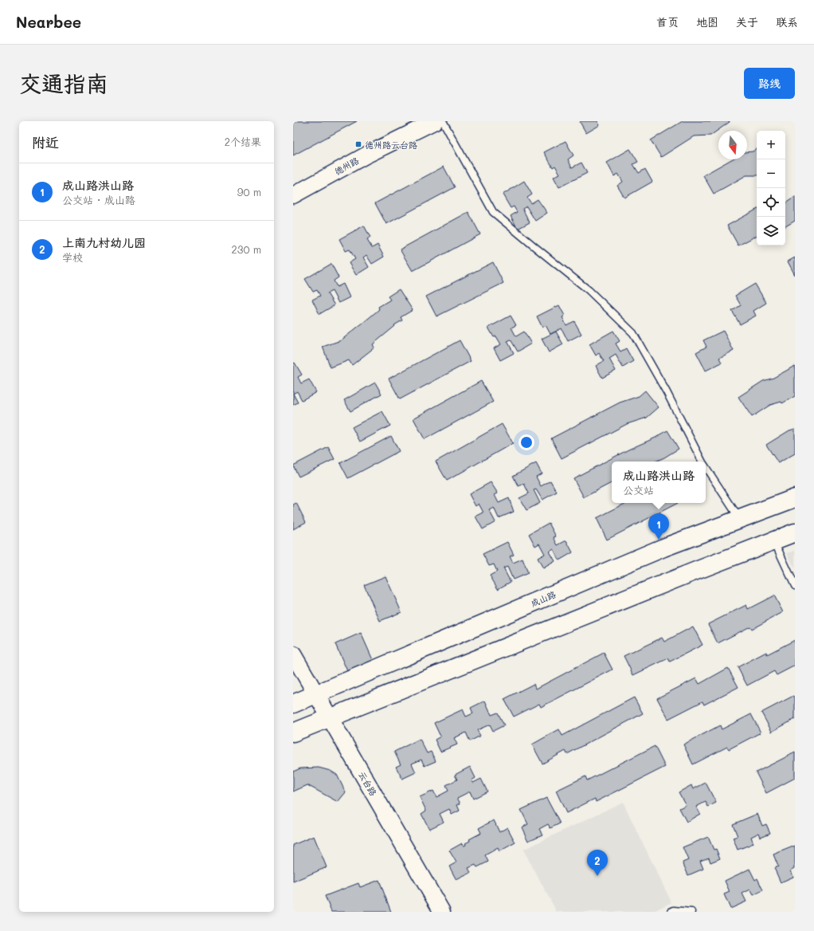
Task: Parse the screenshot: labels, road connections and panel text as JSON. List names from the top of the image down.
{
  "streets": {
    "main road": ["成山路"],
    "street": ["德州路", "云台路"]
  },
  "crossings": [
    ["成山路", "云台路"]
  ],
  "places": {
    "transit": ["德州路云台路"]
  },
  "north": "bottom",
  "page": {
    "header": "Nearbee",
    "nav": [
      "首页",
      "地图",
      "关于",
      "联系"
    ],
    "buttons": "路线",
    "title": "交通指南",
    "heading": ["附近", "2个结果"],
    "map_buttons": ["+", "−"],
    "list": [
      {
        "mark": "1",
        "name": "成山路洪山路",
        "note": "公交站 · 成山路",
        "value": "90 m"
      },
      {
        "mark": "2",
        "name": "上南九村幼儿园",
        "note": "学校",
        "value": "230 m"
      }
    ],
    "popup": ["成山路洪山路", "公交站"],
    "pins": ["1", "2"]
  }
}
